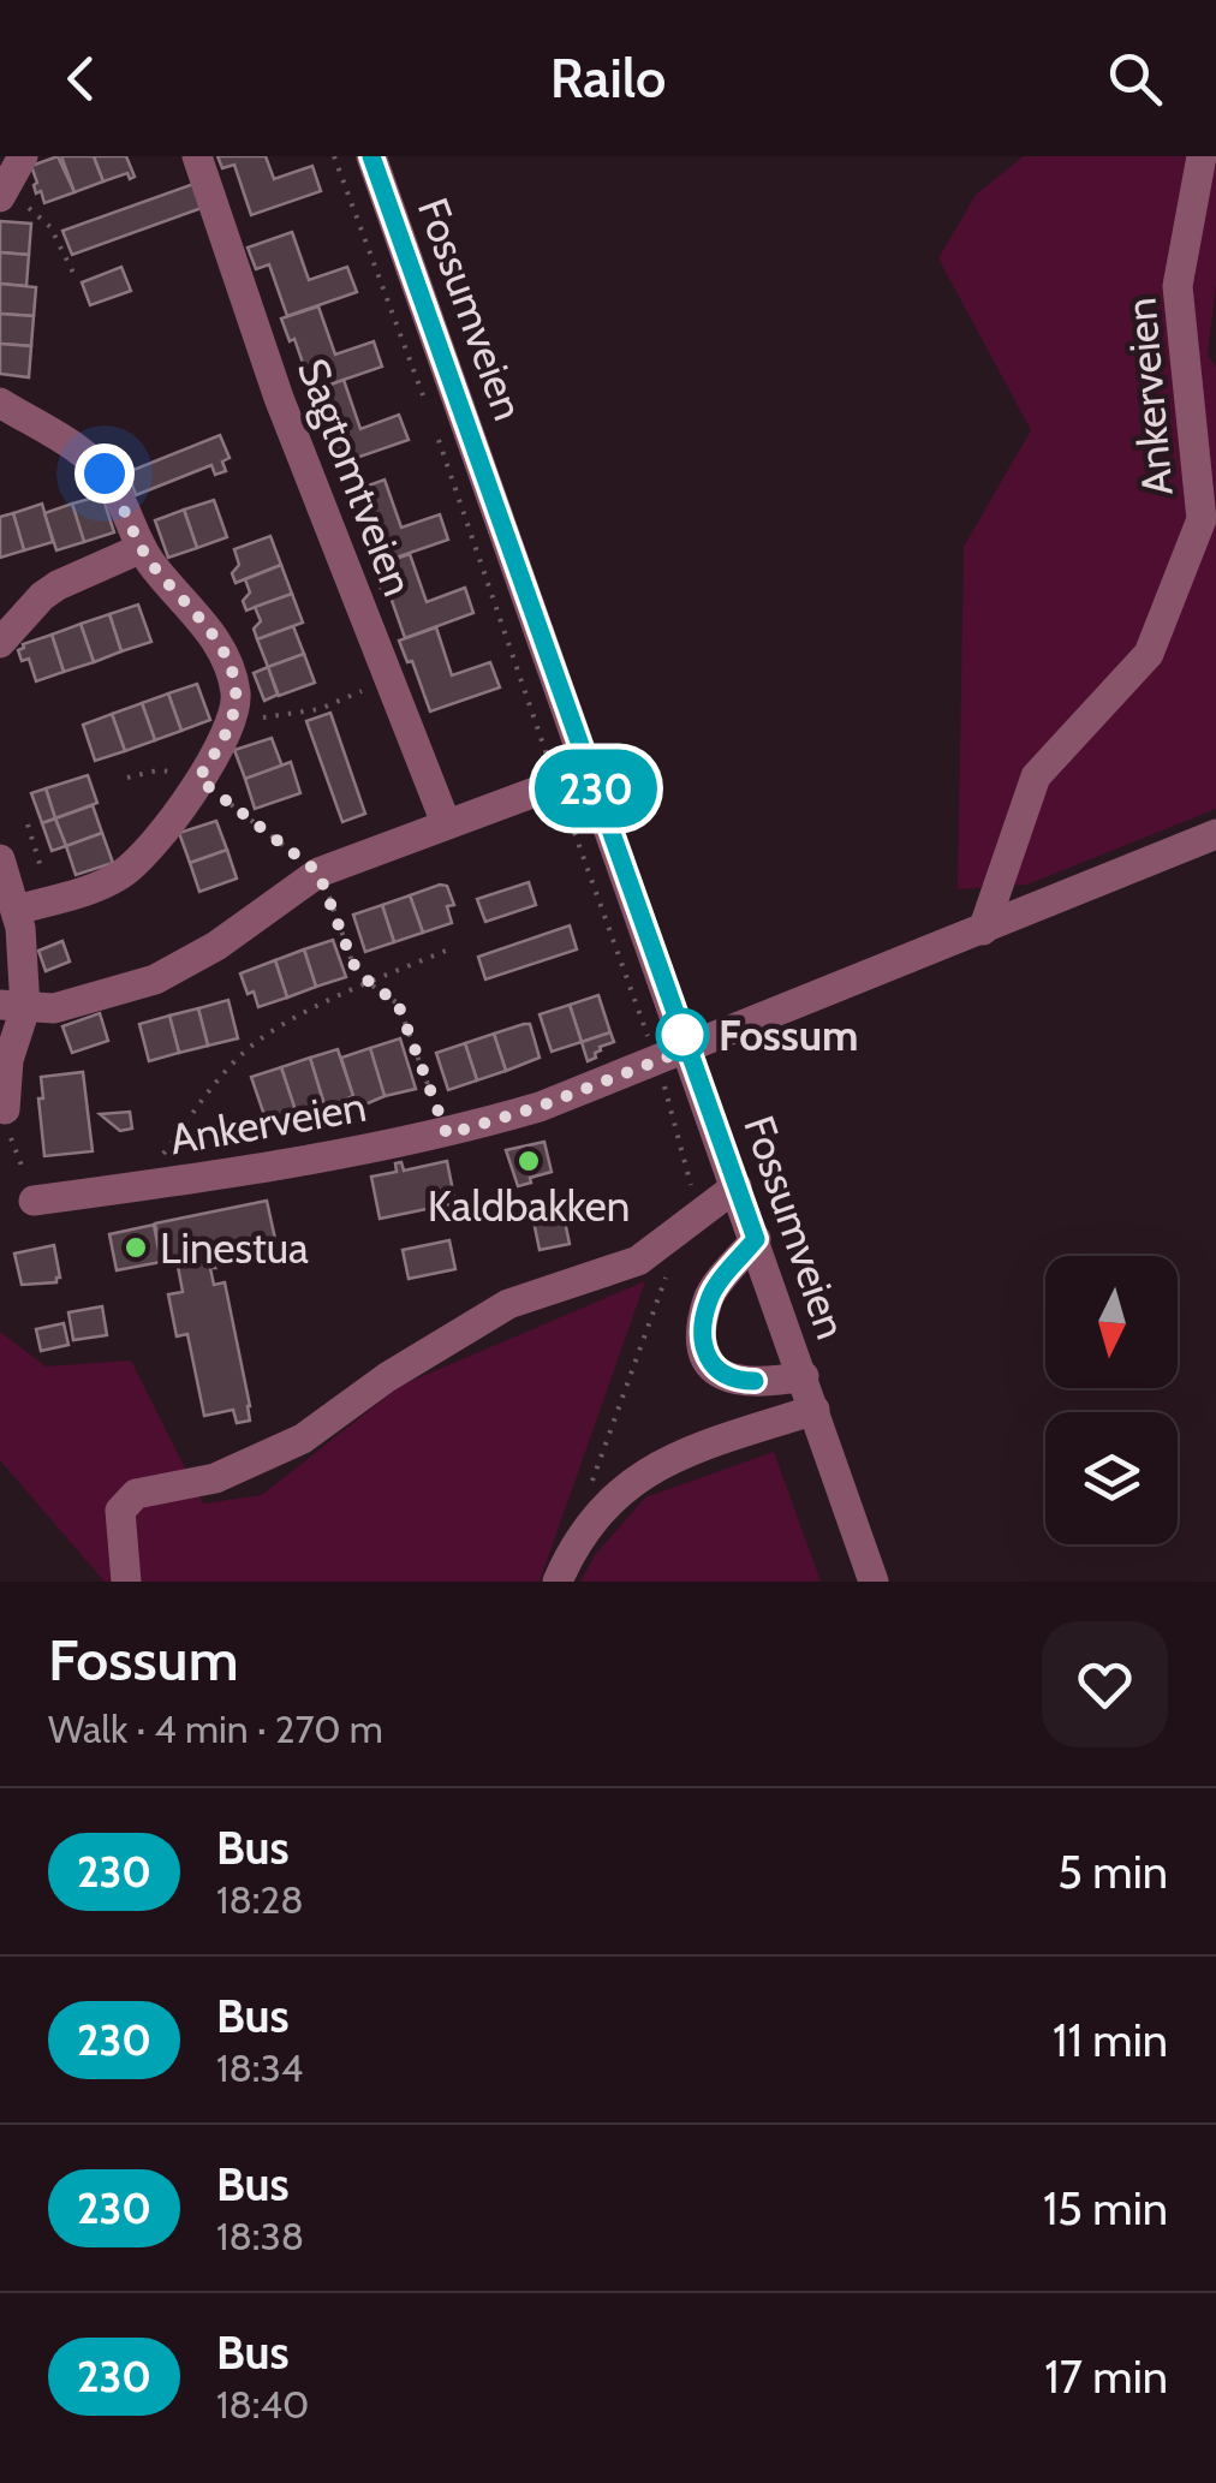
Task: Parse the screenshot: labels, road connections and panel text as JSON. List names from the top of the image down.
{
  "streets": {
    "street": ["Fossumveien", "Ankerveien", "Sagtomtveien"]
  },
  "crossings": [
    ["Fossumveien", "Ankerveien"]
  ],
  "places": ["Fossum", "Kaldbakken", "Linestua"],
  "lines": ["bus line 230"],
  "north": "bottom",
  "page": {
    "header": "Railo",
    "on_map": "230",
    "heading": ["Fossum", "Walk · 4 min · 270 m"],
    "list": [
      {
        "mark": "230",
        "name": "Bus",
        "note": "18:28",
        "value": "5 min"
      },
      {
        "mark": "230",
        "name": "Bus",
        "note": "18:34",
        "value": "11 min"
      },
      {
        "mark": "230",
        "name": "Bus",
        "note": "18:38",
        "value": "15 min"
      },
      {
        "mark": "230",
        "name": "Bus",
        "note": "18:40",
        "value": "17 min"
      }
    ]
  }
}
